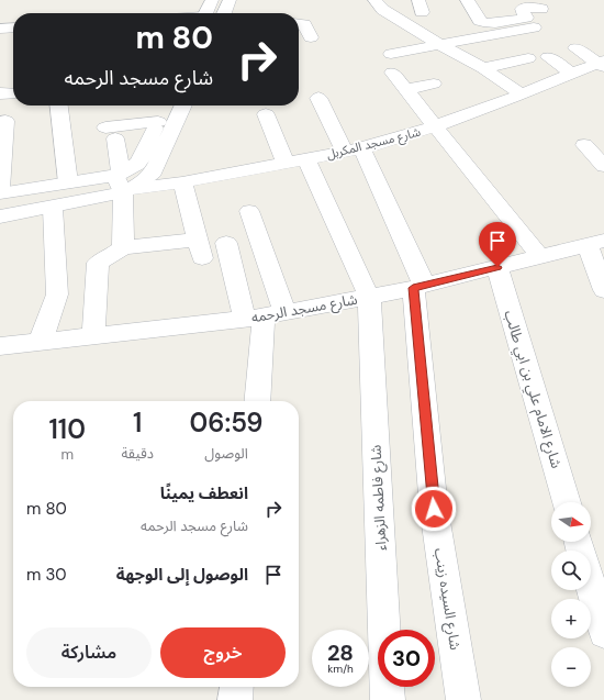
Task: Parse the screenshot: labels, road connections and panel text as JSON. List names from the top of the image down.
{
  "streets": {
    "street": [
      "شارع مسجد المكربل",
      "شارع مسجد الرحمه",
      "شارع الامام علي بن ابي طالب",
      "شارع فاطمه الزهراء",
      "شارع السيده زينب"
    ]
  },
  "crossings": [
    ["شارع مسجد المكربل", "شارع السيده زينب"],
    ["شارع مسجد الرحمه", "شارع الامام علي بن ابي طالب"],
    ["شارع مسجد الرحمه", "شارع فاطمه الزهراء"],
    ["شارع مسجد الرحمه", "شارع السيده زينب"]
  ],
  "north": "right",
  "page": {
    "turn": ["80 m", "شارع مسجد الرحمه"],
    "eta": [
      "06:59",
      "الوصول",
      "1",
      "دقيقة",
      "110",
      "m"
    ],
    "list": [
      {
        "name": "انعطف يمينًا",
        "note": "شارع مسجد الرحمه",
        "value": "80 m"
      },
      {
        "name": "الوصول إلى الوجهة",
        "value": "30 m"
      }
    ],
    "map_buttons": ["+", "−"],
    "buttons": ["خروج", "مشاركة"],
    "speed": "28 km/h",
    "limit": "30"
  }
}
